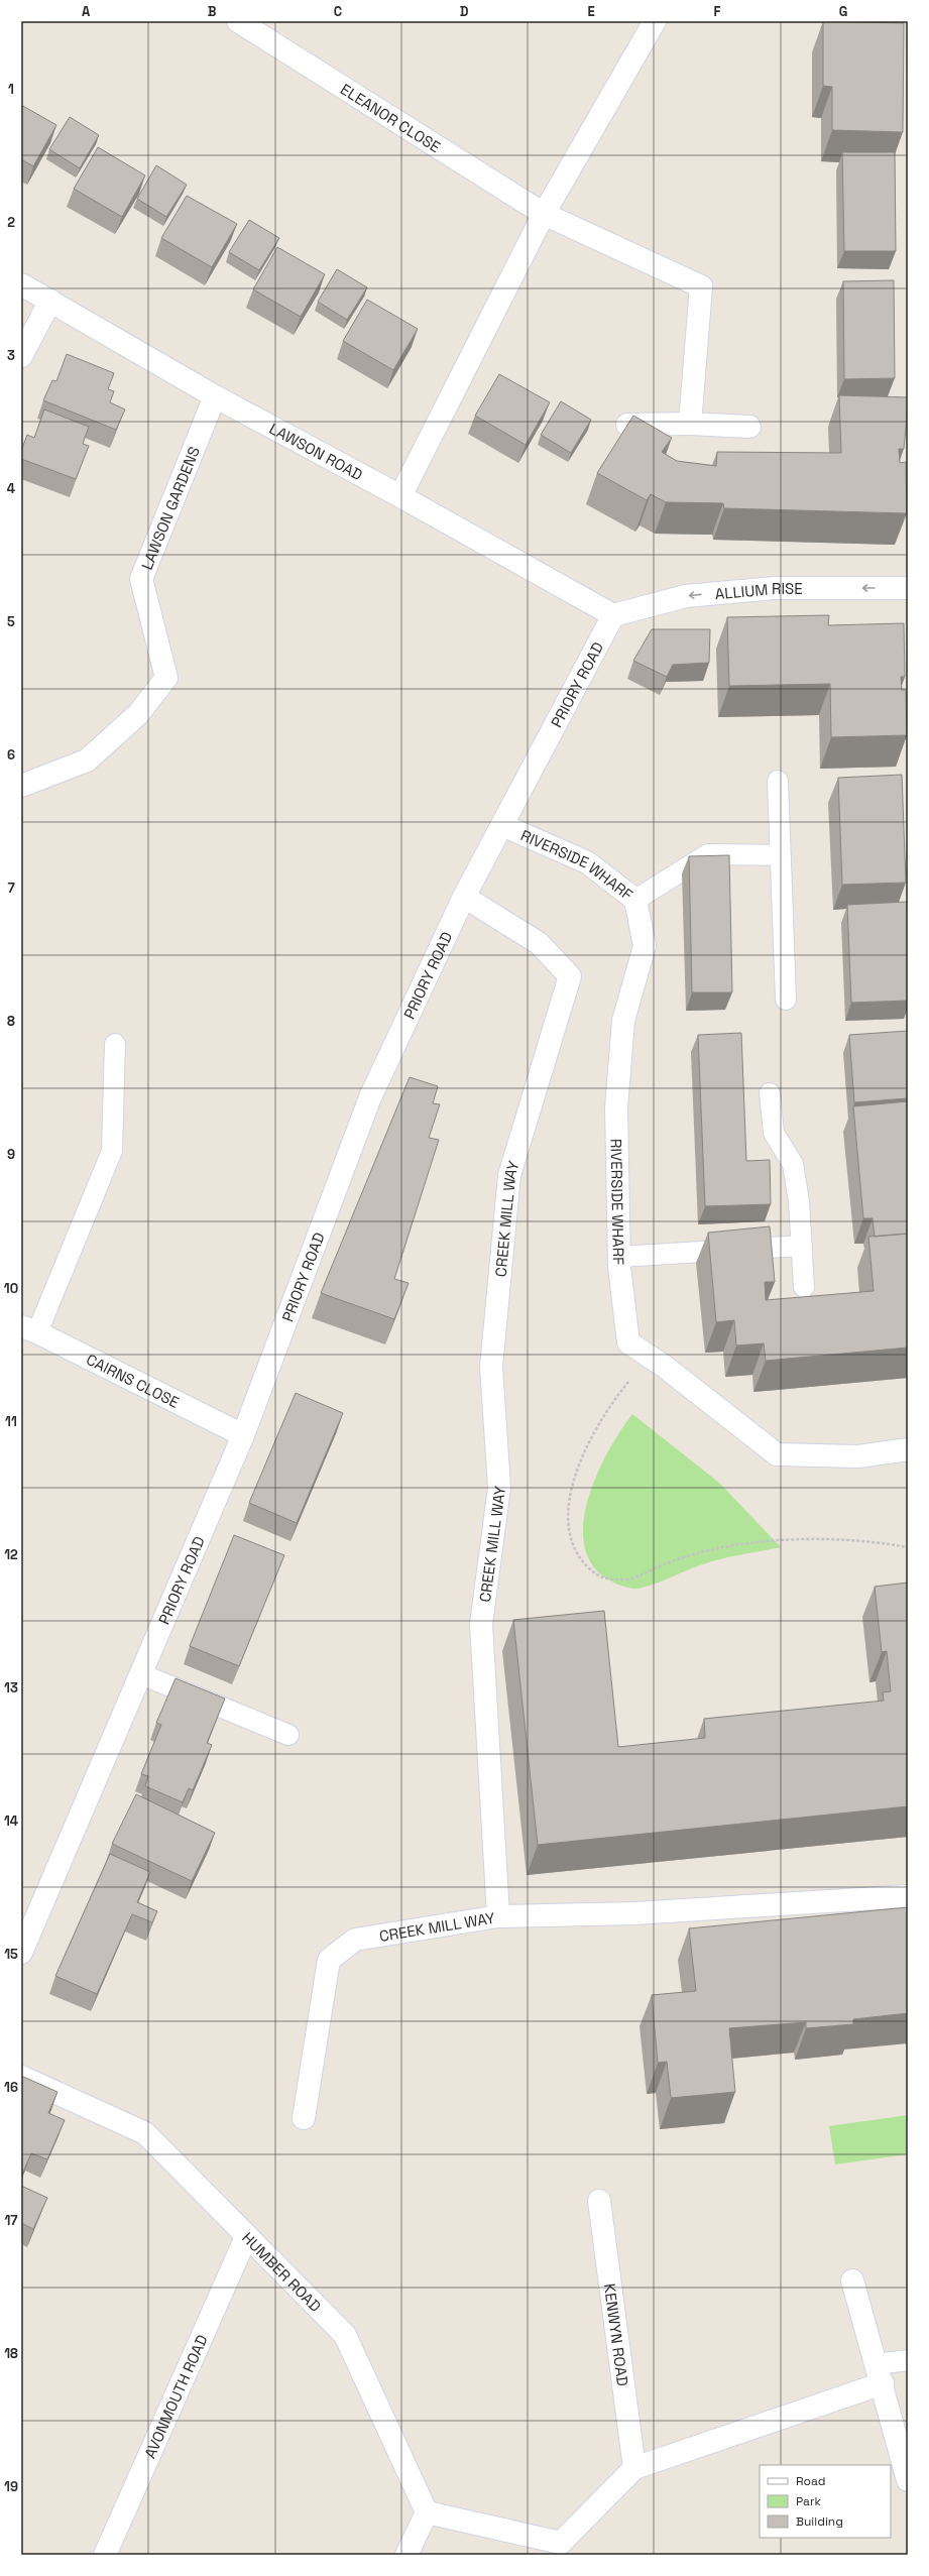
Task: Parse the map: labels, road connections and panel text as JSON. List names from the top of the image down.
{
  "streets": {
    "street": [
      "ELEANOR CLOSE",
      "LAWSON ROAD",
      "LAWSON GARDENS",
      "ALLIUM RISE",
      "PRIORY ROAD",
      "RIVERSIDE WHARF",
      "CREEK MILL WAY",
      "CAIRNS CLOSE",
      "HUMBER ROAD",
      "KENWYN ROAD",
      "AVONMOUTH ROAD"
    ]
  },
  "crossings": [
    ["LAWSON ROAD", "LAWSON GARDENS"],
    ["LAWSON ROAD", "ALLIUM RISE"],
    ["LAWSON ROAD", "PRIORY ROAD"],
    ["ALLIUM RISE", "PRIORY ROAD"],
    ["PRIORY ROAD", "RIVERSIDE WHARF"],
    ["PRIORY ROAD", "CREEK MILL WAY"],
    ["PRIORY ROAD", "CAIRNS CLOSE"],
    ["HUMBER ROAD", "AVONMOUTH ROAD"]
  ],
  "legend": ["Road", "Park", "Building"],
  "grid": {
    "columns": [
      "A",
      "B",
      "C",
      "D",
      "E",
      "F",
      "G"
    ],
    "rows": [
      "1",
      "2",
      "3",
      "4",
      "5",
      "6",
      "7",
      "8",
      "9",
      "10",
      "11",
      "12",
      "13",
      "14",
      "15",
      "16",
      "17",
      "18",
      "19"
    ]
  }
}
